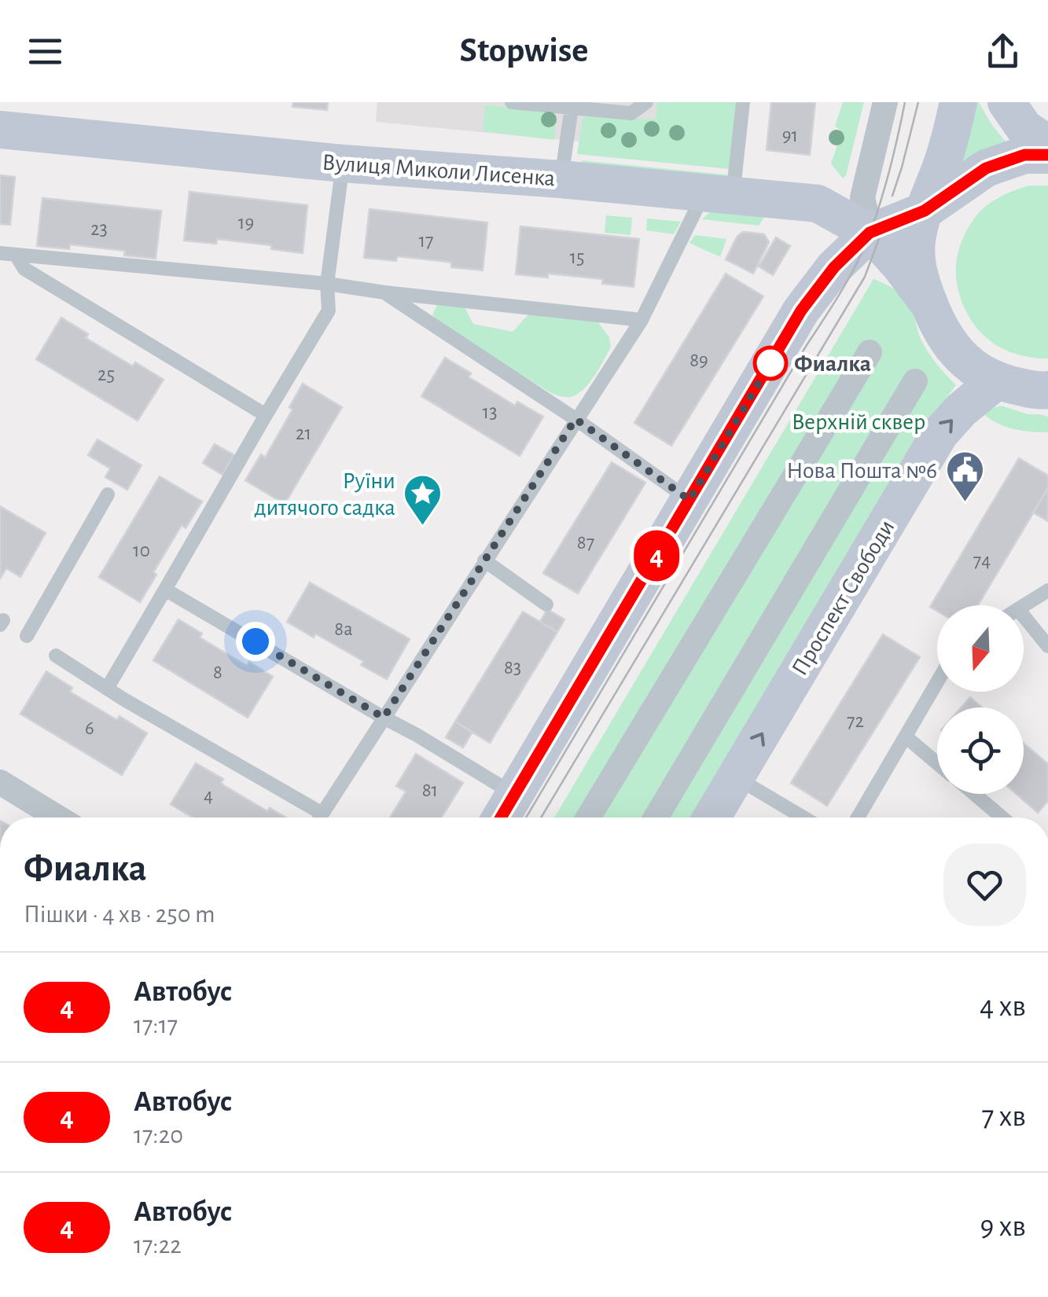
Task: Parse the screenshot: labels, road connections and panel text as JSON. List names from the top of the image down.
{
  "streets": {
    "main road": ["Вулиця Миколи Лисенка", "Проспект Свободи"]
  },
  "parks": ["Верхній сквер"],
  "places": {
    "other": ["Фиалка"],
    "public building": ["Нова Пошта №6"],
    "place": ["Руїни дитячого садка"]
  },
  "lines": ["bus line 4"],
  "house_numbers": [
    "91",
    "19",
    "23",
    "17",
    "15",
    "89",
    "25",
    "13",
    "21",
    "87",
    "10",
    "74",
    "8а",
    "83",
    "8",
    "72",
    "6",
    "81",
    "4"
  ],
  "north": "bottom",
  "page": {
    "header": "Stopwise",
    "on_map": "4",
    "heading": ["Фиалка", "Пішки · 4 хв · 250 m"],
    "list": [
      {
        "mark": "4",
        "name": "Автобус",
        "note": "17:17",
        "value": "4 хв"
      },
      {
        "mark": "4",
        "name": "Автобус",
        "note": "17:20",
        "value": "7 хв"
      },
      {
        "mark": "4",
        "name": "Автобус",
        "note": "17:22",
        "value": "9 хв"
      }
    ]
  }
}
